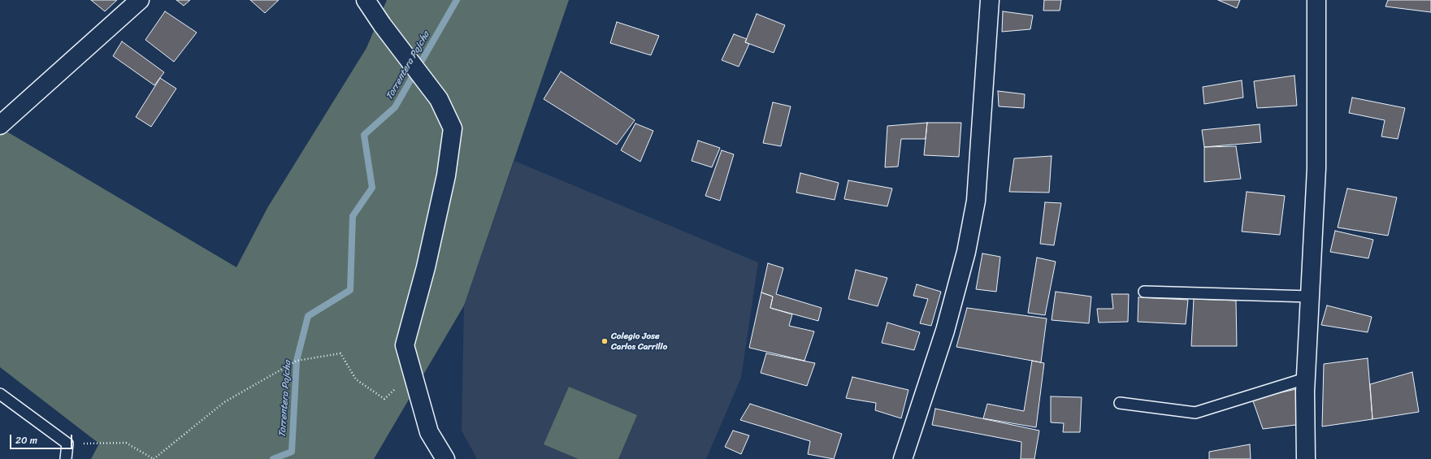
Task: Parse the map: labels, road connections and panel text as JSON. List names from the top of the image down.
{
  "water": ["Torrentera Pajcha"],
  "places": ["Colegio Jose Carlos Carrillo"],
  "scale_bar": "20 m"
}
